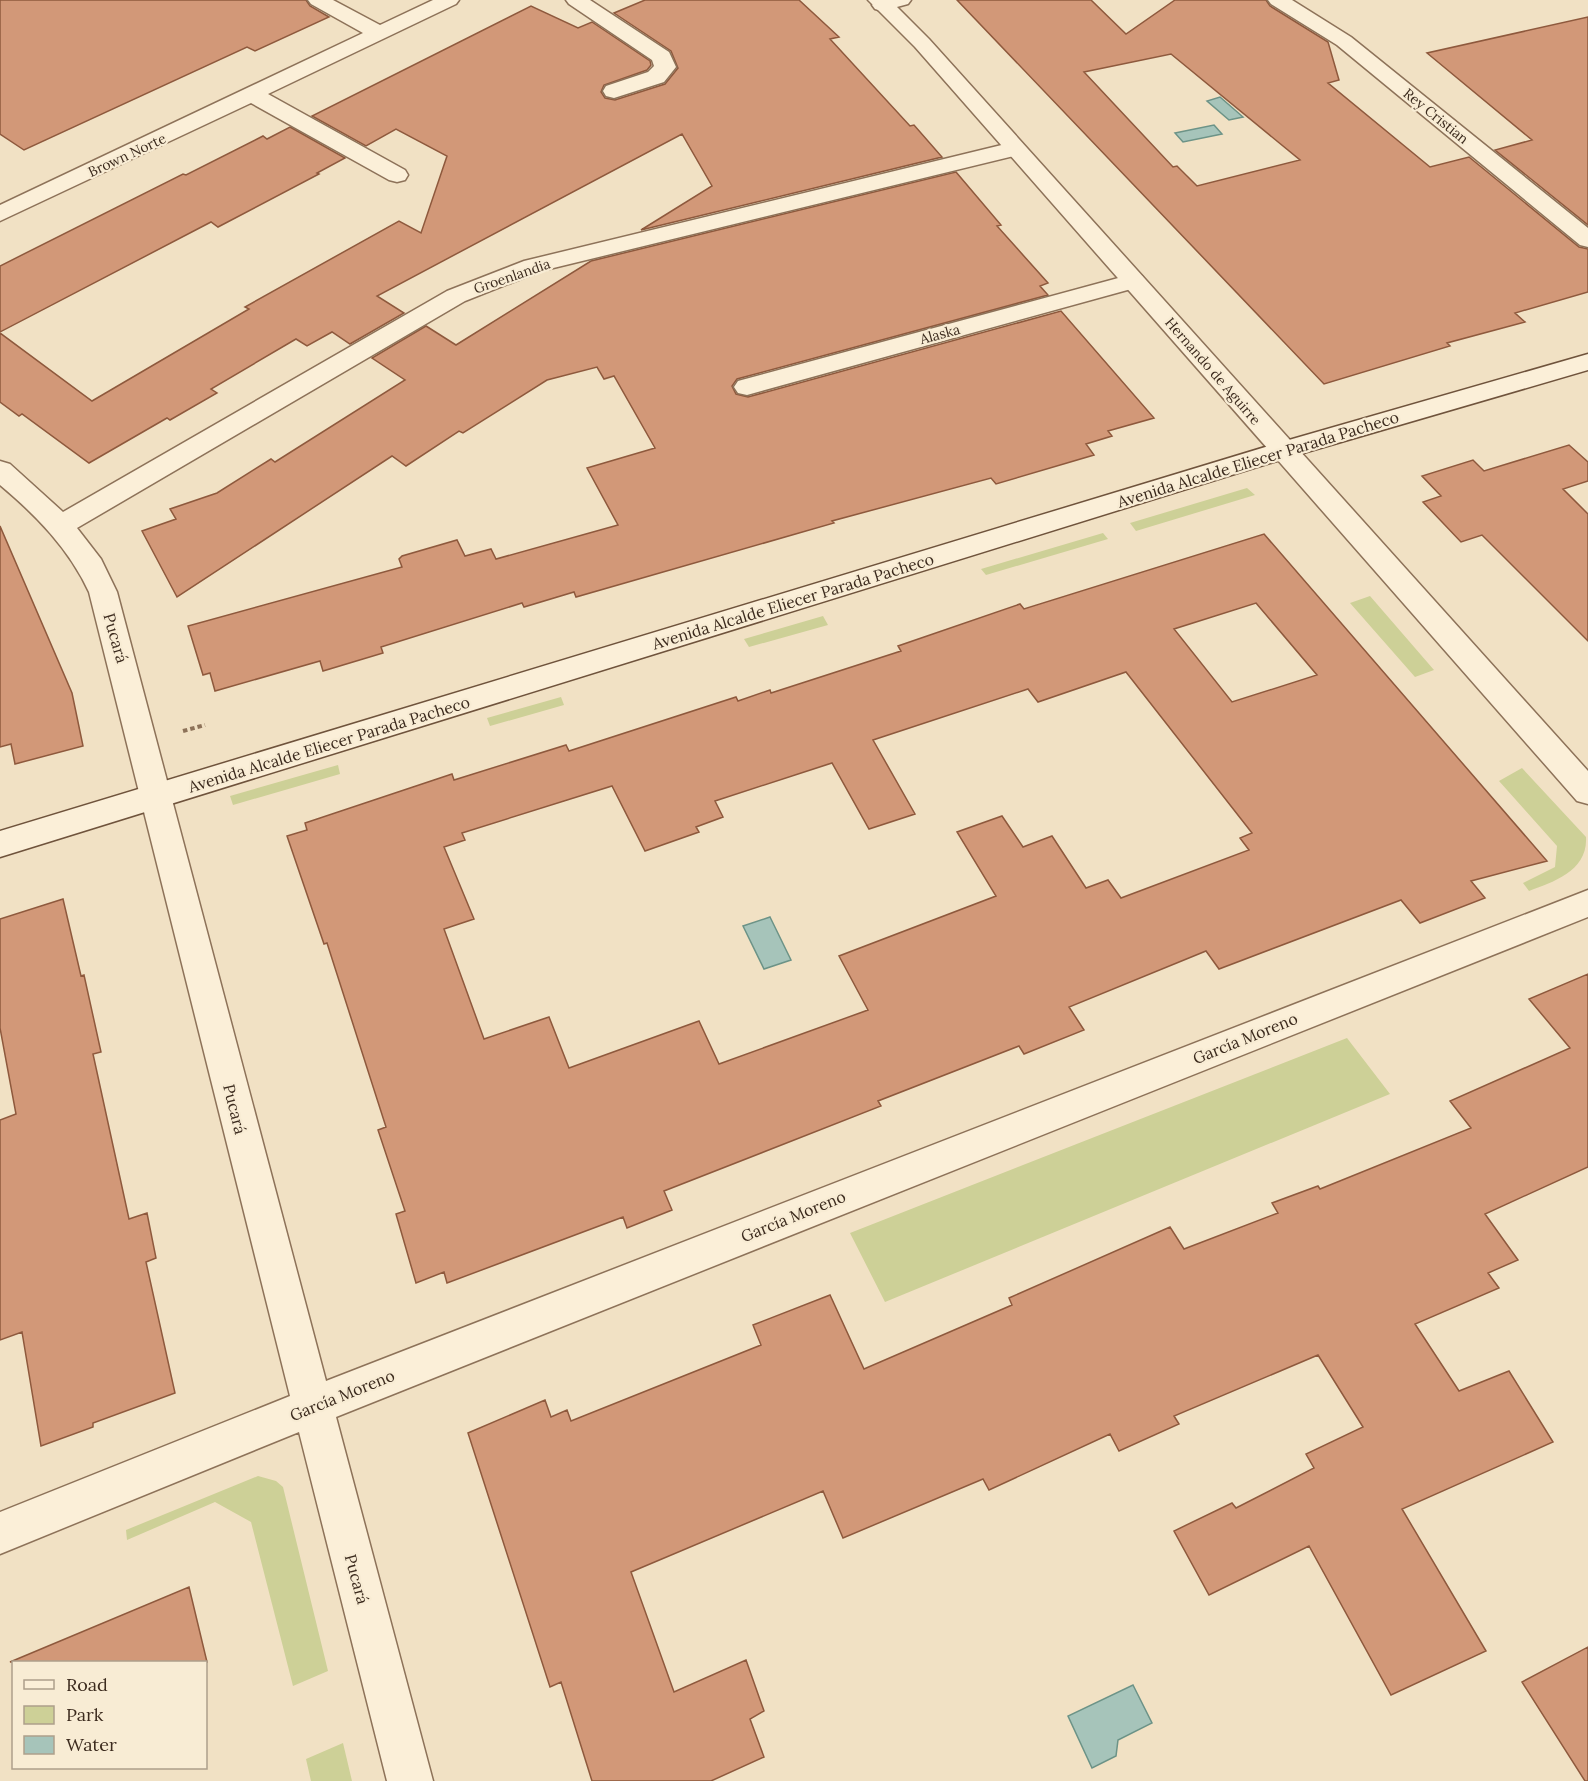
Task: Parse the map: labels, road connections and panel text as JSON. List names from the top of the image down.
{
  "streets": {
    "street": [
      "Rey Cristian",
      "Brown Norte",
      "Groenlandia",
      "Alaska",
      "Hernando de Aguirre",
      "Avenida Alcalde Eliecer Parada Pacheco",
      "Pucará",
      "García Moreno"
    ]
  },
  "crossings": [
    ["Groenlandia", "Hernando de Aguirre"],
    ["Groenlandia", "Pucará"],
    ["Alaska", "Hernando de Aguirre"],
    ["Hernando de Aguirre", "Avenida Alcalde Eliecer Parada Pacheco"],
    ["Avenida Alcalde Eliecer Parada Pacheco", "Pucará"],
    ["Pucará", "García Moreno"]
  ],
  "legend": ["Road", "Park", "Water"]
}
